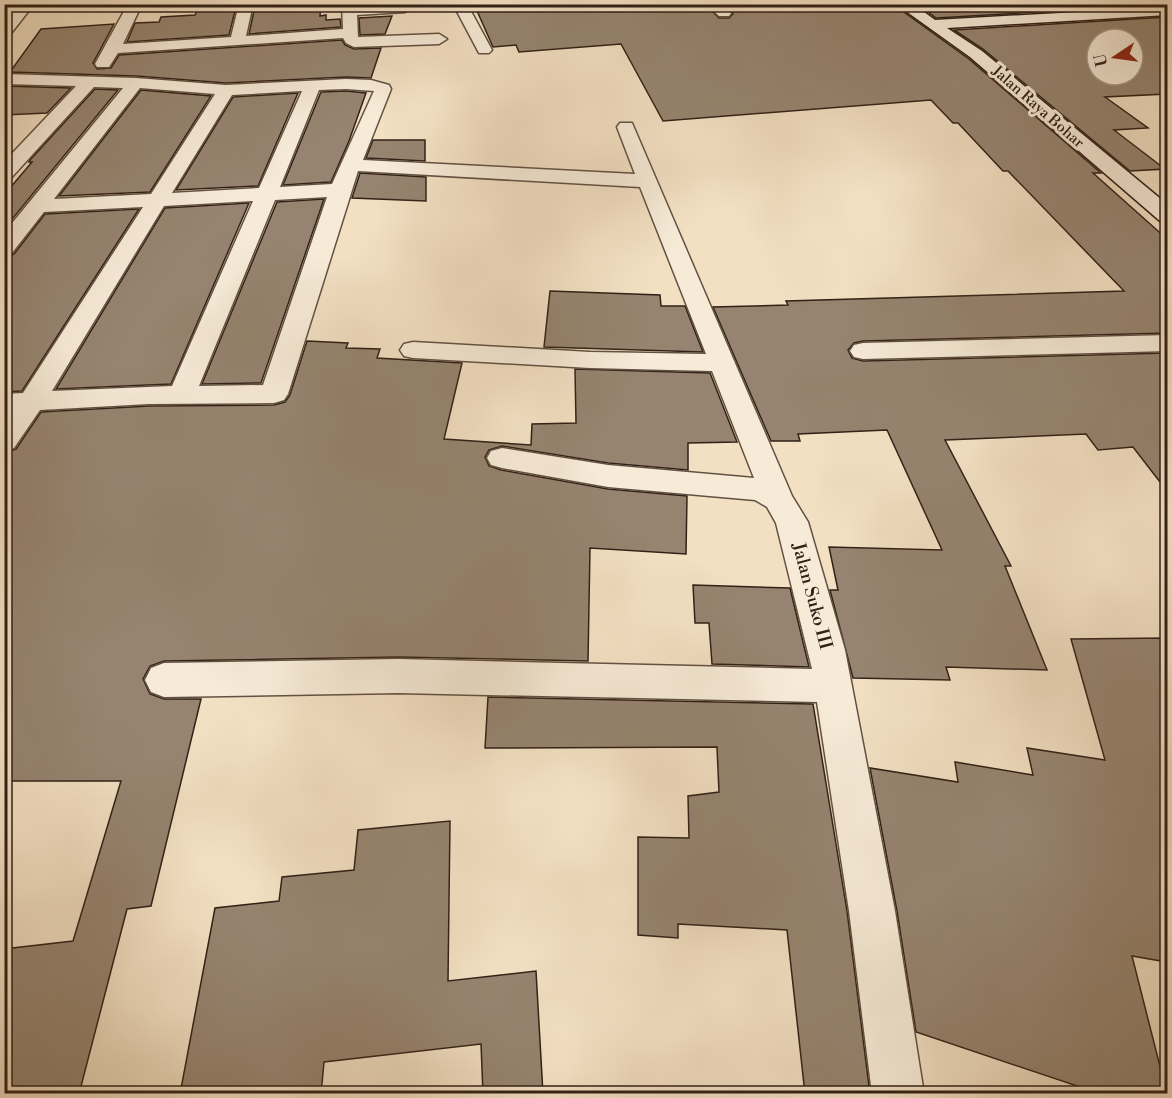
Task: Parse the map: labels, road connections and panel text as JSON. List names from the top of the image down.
{
  "streets": {
    "street": ["Jalan Raya Bohar", "Jalan Suko III"]
  },
  "north": "left"
}
